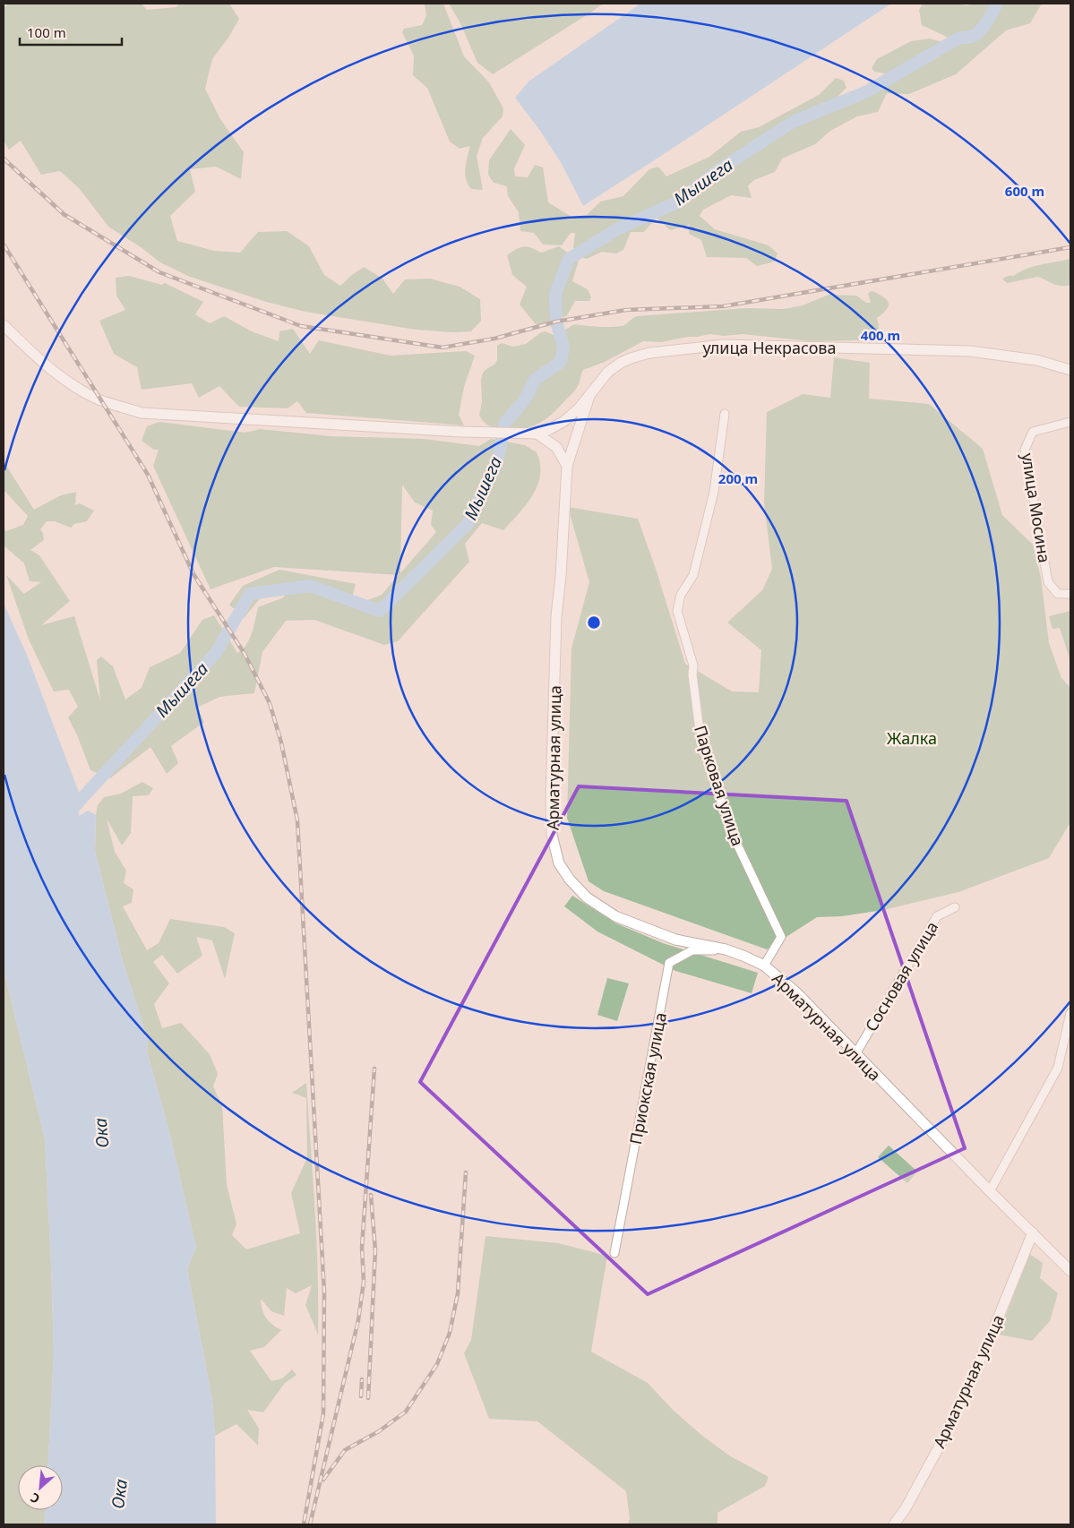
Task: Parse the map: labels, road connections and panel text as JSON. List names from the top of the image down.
{
  "streets": {
    "street": [
      "улица Некрасова",
      "улица Мосина",
      "Арматурная улица",
      "Парковая улица",
      "Сосновая улица",
      "Приокская улица"
    ]
  },
  "crossings": [
    ["улица Некрасова", "Арматурная улица"],
    ["Арматурная улица", "Парковая улица"],
    ["Арматурная улица", "Сосновая улица"],
    ["Арматурная улица", "Приокская улица"]
  ],
  "water": ["Мышега", "Ока"],
  "parks": ["Жалка"],
  "scale_bar": "100 m",
  "north": "bottom left",
  "rings": ["600 m", "400 m", "200 m"]
}
